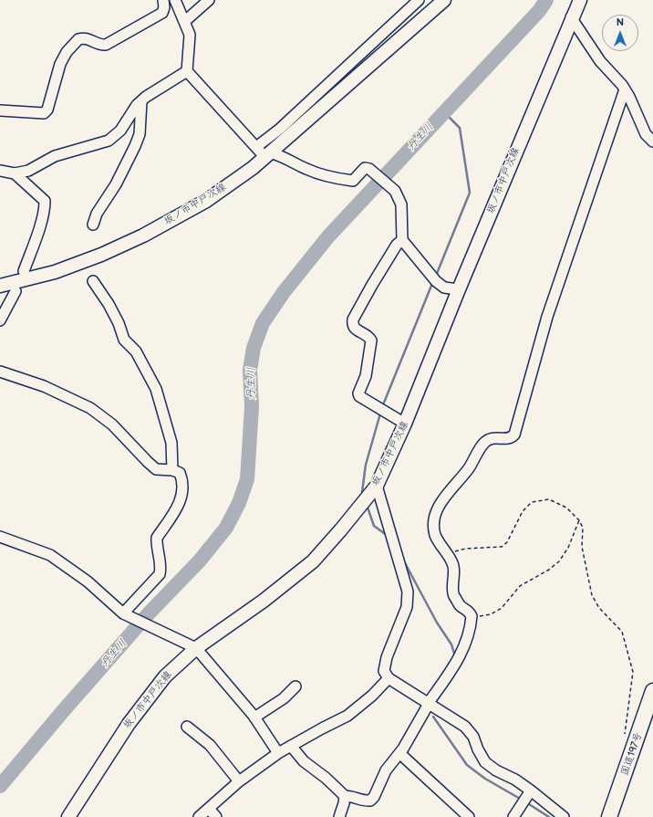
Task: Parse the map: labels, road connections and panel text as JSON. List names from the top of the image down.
{
  "streets": {
    "highway": ["国道197号"],
    "main road": ["坂ノ市中戸次線"]
  },
  "water": ["丹生川"],
  "north": "top"
}
